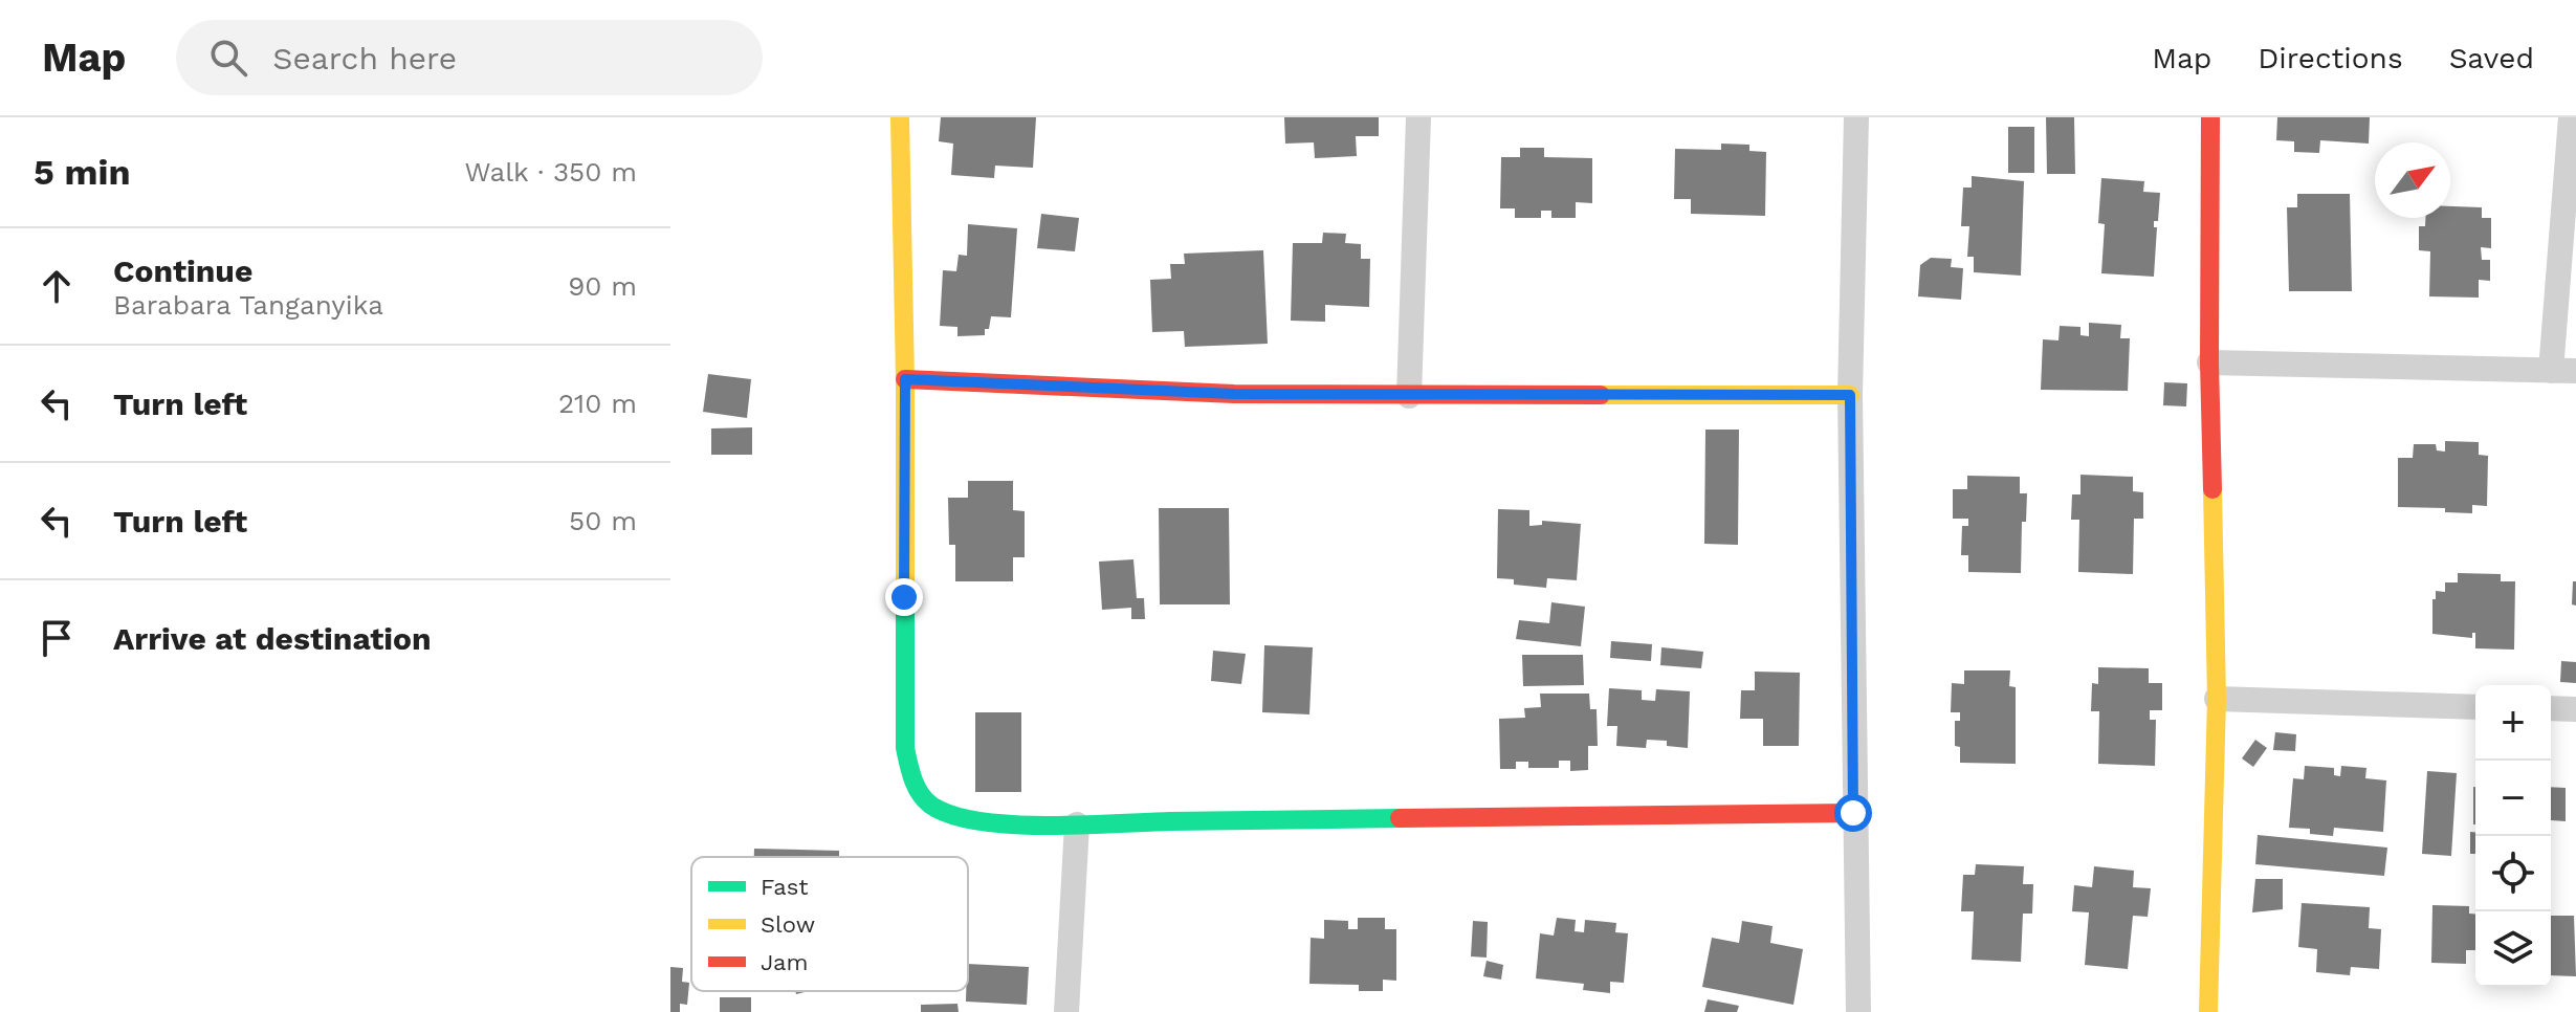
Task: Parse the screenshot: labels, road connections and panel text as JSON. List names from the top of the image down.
{
  "legend": ["Fast", "Slow", "Jam"],
  "north": "top right",
  "page": {
    "header": "Map",
    "search": "Search here",
    "nav": ["Map", "Directions", "Saved"],
    "heading": ["5 min", "Walk · 350 m"],
    "list": [
      ["Continue", "Barabara Tanganyika", "90 m"],
      ["Turn left", "210 m"],
      ["Turn left", "50 m"],
      "Arrive at destination"
    ],
    "map_buttons": ["+", "−"]
  }
}
